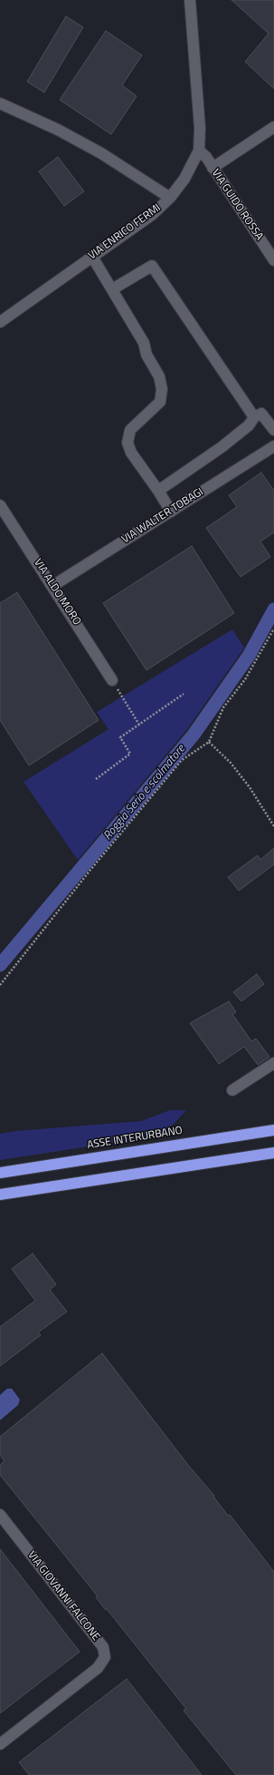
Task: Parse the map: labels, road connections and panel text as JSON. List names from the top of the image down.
{
  "streets": {
    "highway": ["ASSE INTERURBANO"],
    "street": [
      "VIA GUIDO ROSSA",
      "VIA ENRICO FERMI",
      "VIA WALTER TOBAGI",
      "VIA ALDO MORO",
      "VIA GIOVANNI FALCONE"
    ]
  },
  "crossings": [
    ["VIA GUIDO ROSSA", "VIA ENRICO FERMI"],
    ["VIA WALTER TOBAGI", "VIA ALDO MORO"]
  ],
  "water": ["Roggia Serio e scolmatore"]
}
